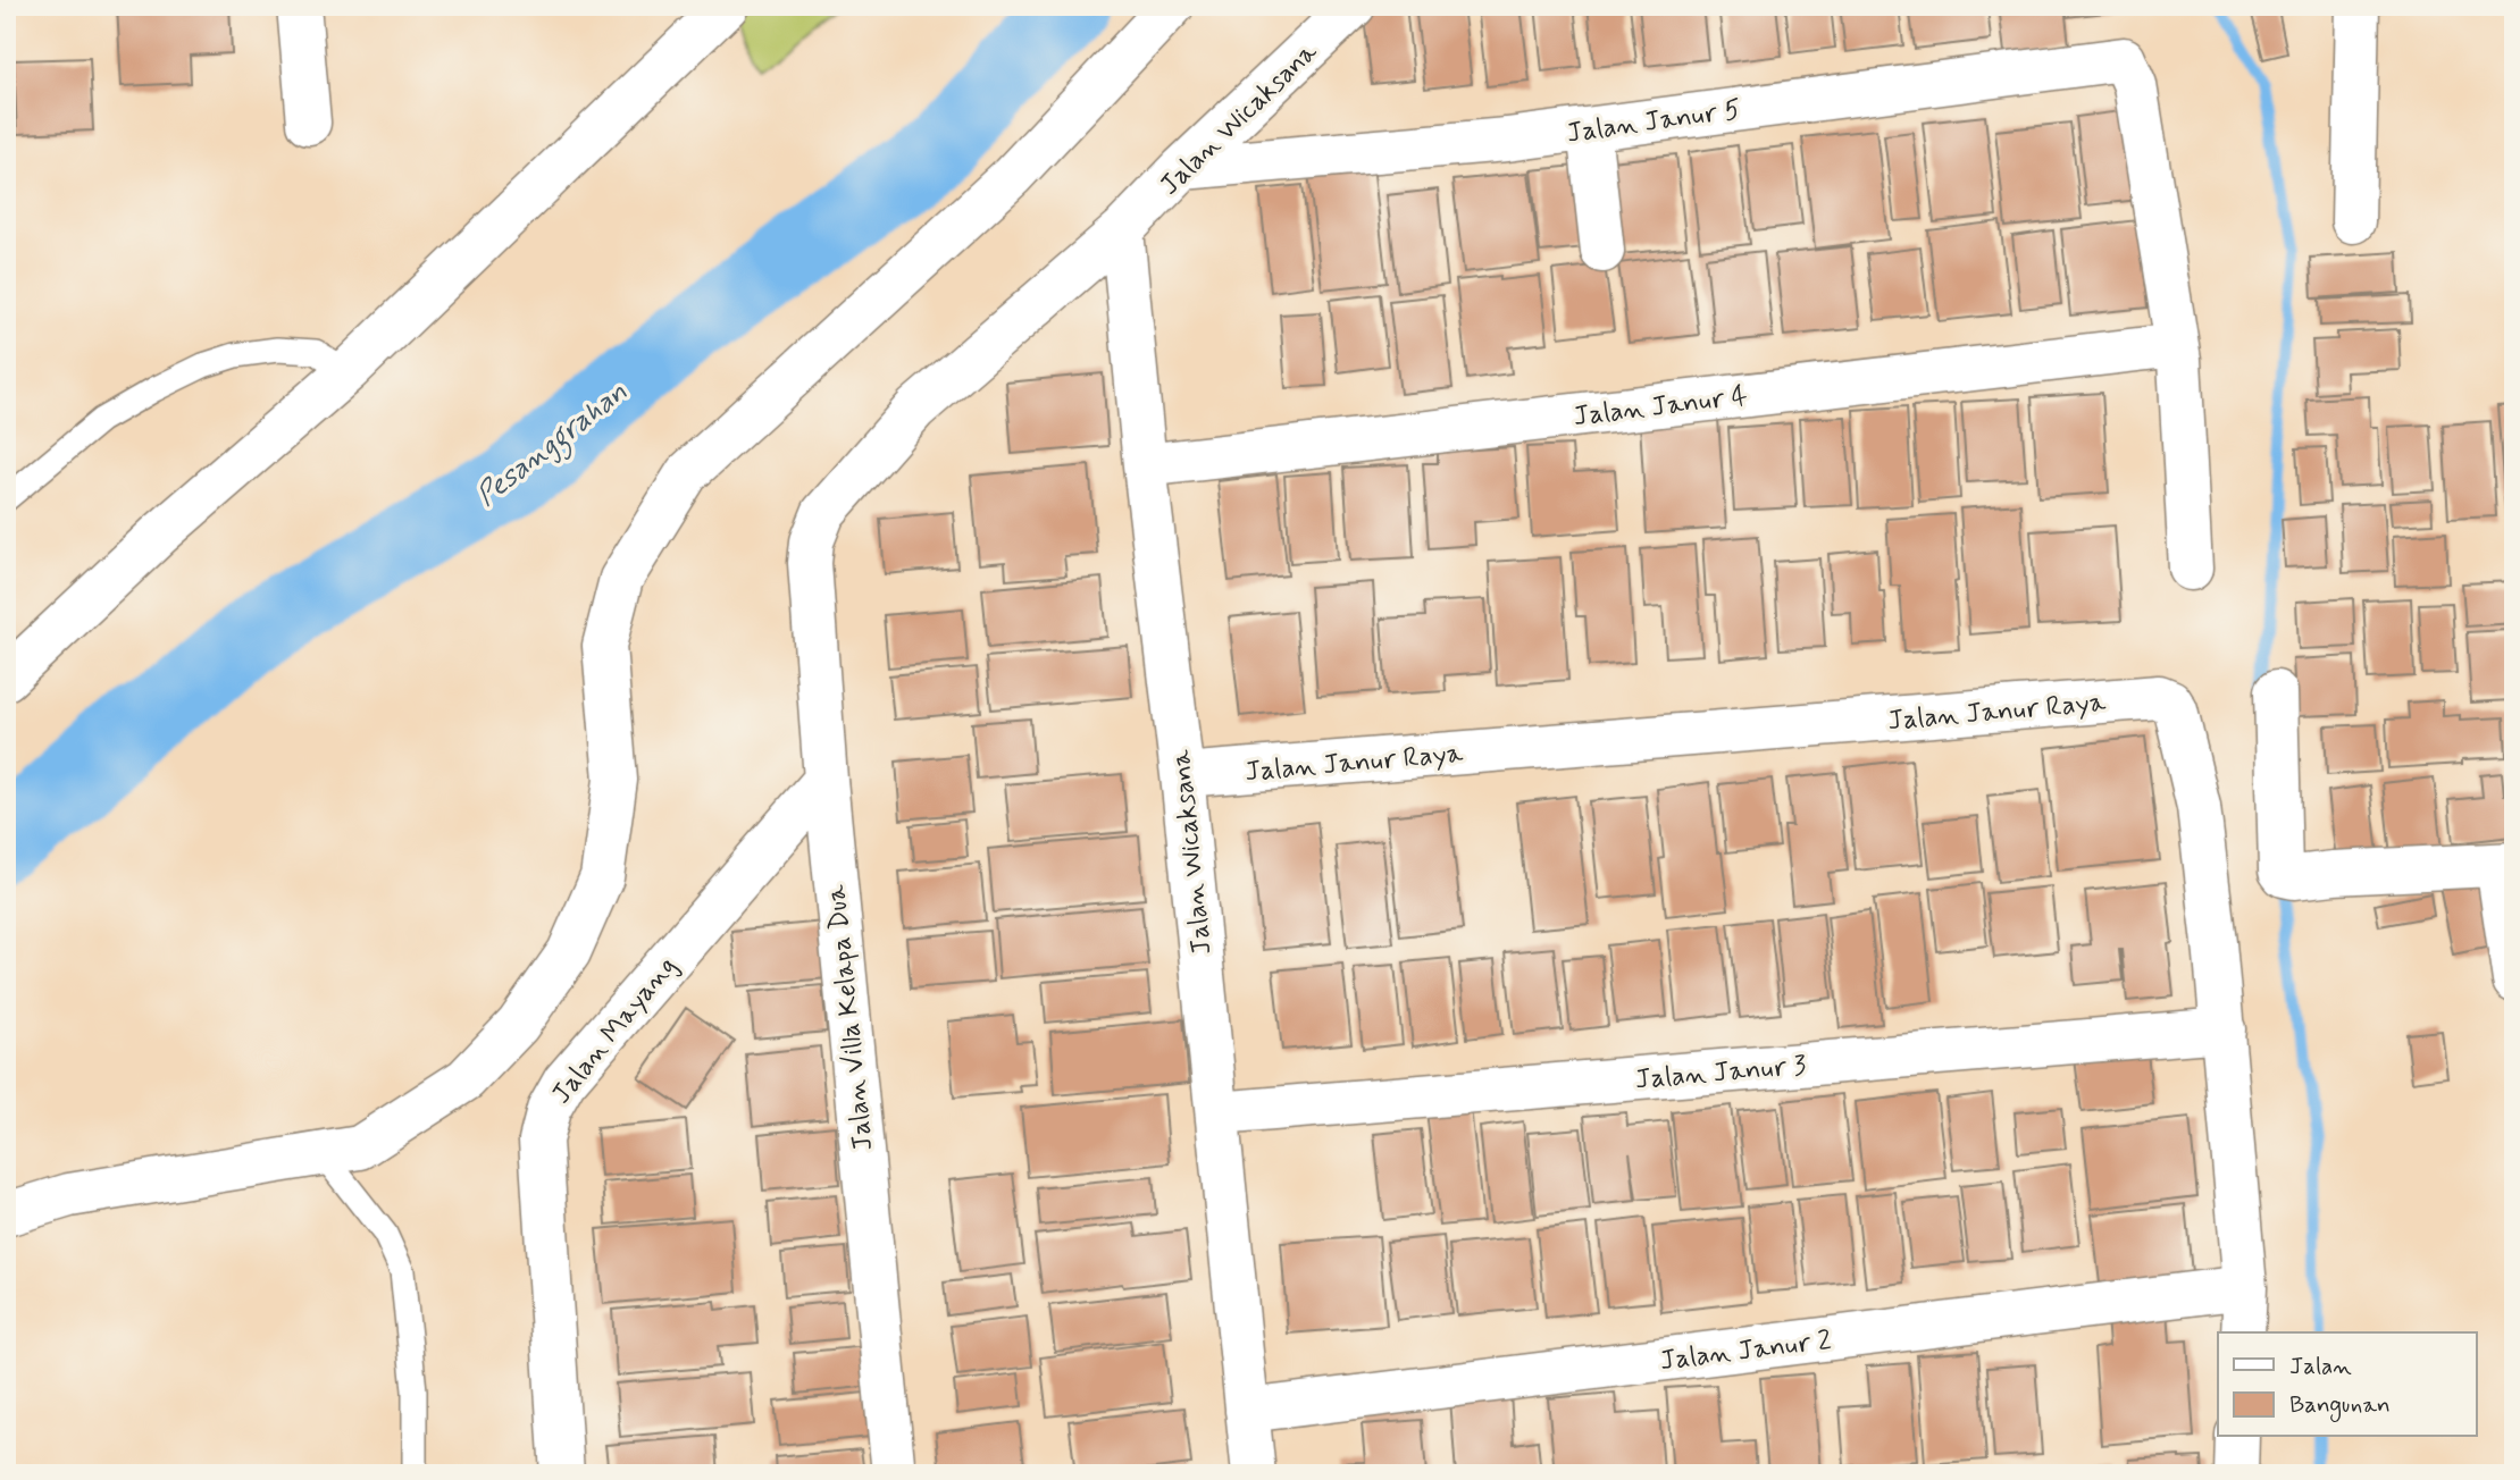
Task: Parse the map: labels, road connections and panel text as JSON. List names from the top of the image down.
{
  "streets": {
    "street": [
      "Jalan Wicaksana",
      "Jalan Janur 5",
      "Jalan Janur 4",
      "Jalan Janur Raya",
      "Jalan Villa Kelapa Dua",
      "Jalan Mayang",
      "Jalan Janur 3",
      "Jalan Janur 2"
    ]
  },
  "crossings": [
    ["Jalan Wicaksana", "Jalan Janur 5"],
    ["Jalan Wicaksana", "Jalan Janur 4"],
    ["Jalan Wicaksana", "Jalan Janur Raya"],
    ["Jalan Wicaksana", "Jalan Villa Kelapa Dua"],
    ["Jalan Wicaksana", "Jalan Janur 3"],
    ["Jalan Wicaksana", "Jalan Janur 2"],
    ["Jalan Janur 5", "Jalan Janur 4"],
    ["Jalan Janur Raya", "Jalan Janur 3"],
    ["Jalan Janur Raya", "Jalan Janur 2"],
    ["Jalan Villa Kelapa Dua", "Jalan Mayang"]
  ],
  "water": ["Pesanggrahan"],
  "legend": ["Jalan", "Bangunan"]
}
